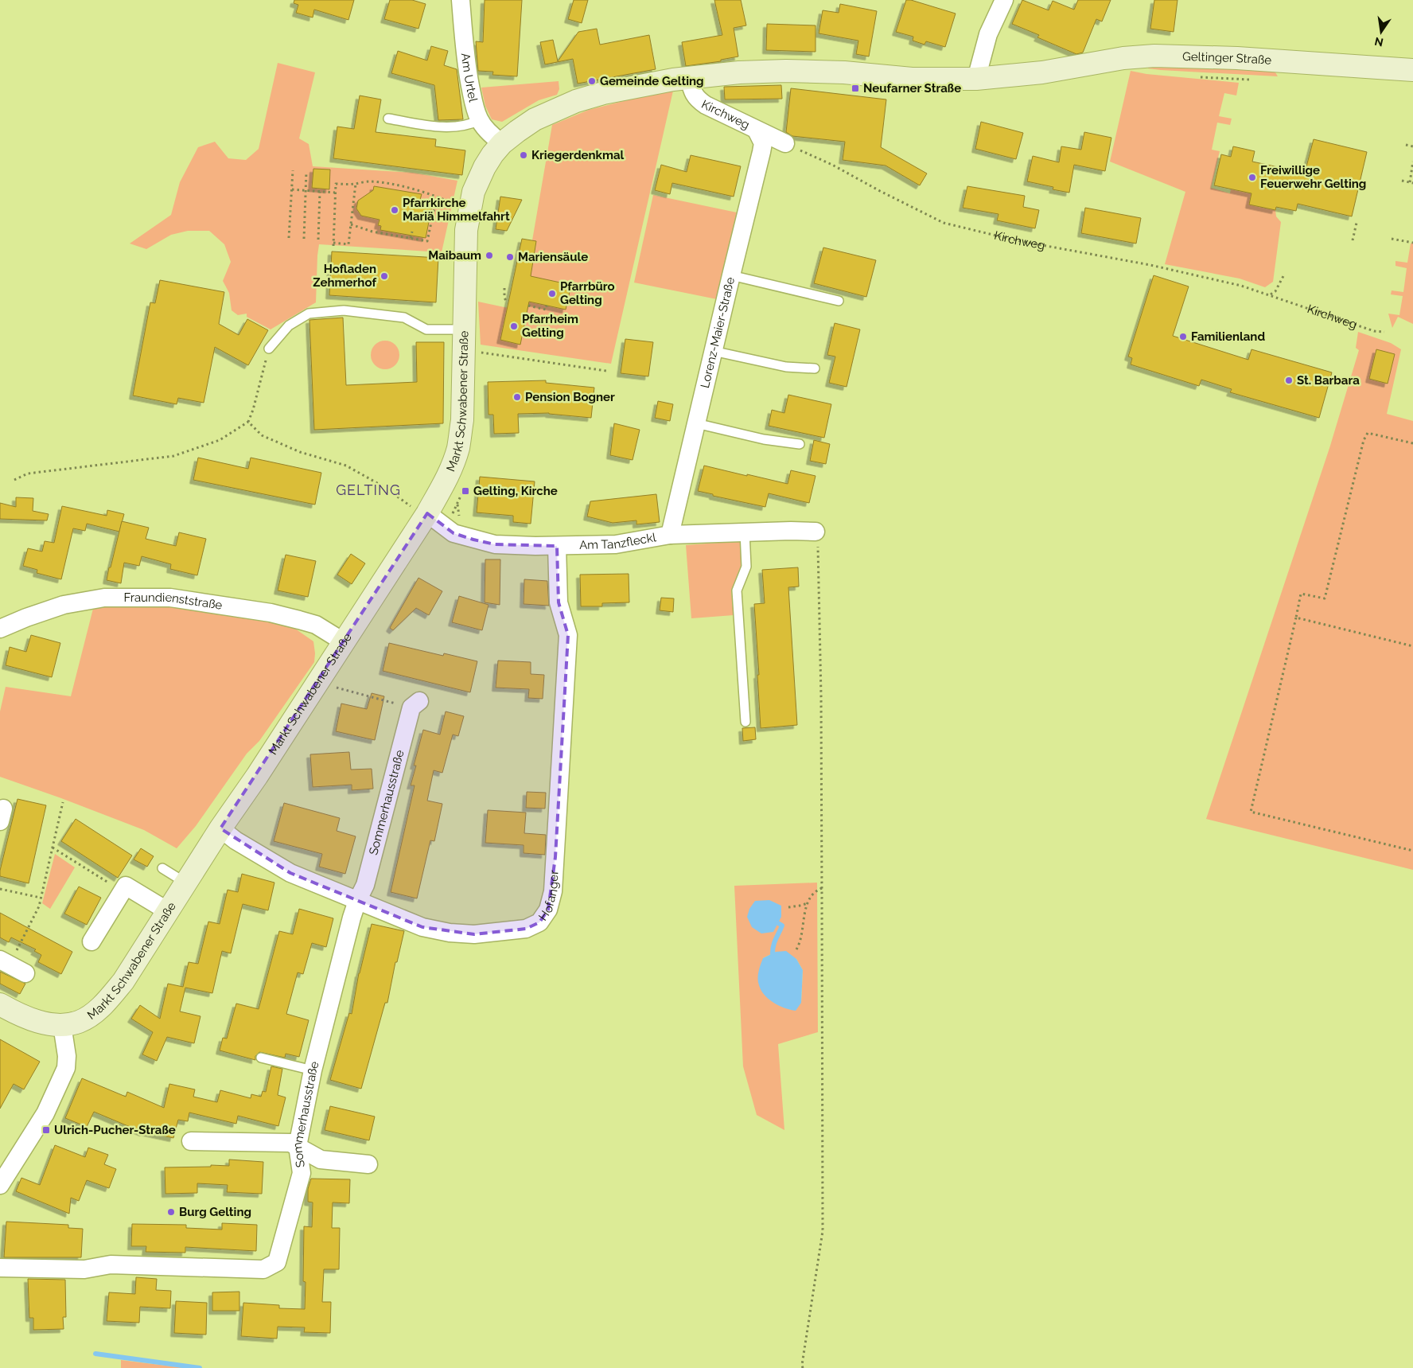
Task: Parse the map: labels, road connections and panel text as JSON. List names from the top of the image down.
{
  "streets": {
    "main road": ["Geltinger Straße", "Markt Schwabener Straße"],
    "street": [
      "Am Urtel",
      "Kirchweg",
      "Lorenz-Maier-Straße",
      "Am Tanzfleckl",
      "Fraundienststraße",
      "Sommerhausstraße",
      "Hofanger"
    ]
  },
  "crossings": [
    ["Geltinger Straße", "Markt Schwabener Straße"],
    ["Am Urtel", "Markt Schwabener Straße"],
    ["Kirchweg", "Lorenz-Maier-Straße"],
    ["Kirchweg", "Markt Schwabener Straße"],
    ["Lorenz-Maier-Straße", "Am Tanzfleckl"],
    ["Markt Schwabener Straße", "Am Tanzfleckl"],
    ["Markt Schwabener Straße", "Fraundienststraße"],
    ["Markt Schwabener Straße", "Hofanger"],
    ["Am Tanzfleckl", "Hofanger"],
    ["Sommerhausstraße", "Hofanger"]
  ],
  "districts": ["GELTING"],
  "places": {
    "other": [
      "Gemeinde Gelting",
      "Kriegerdenkmal",
      "Freiwillige Feuerwehr Gelting",
      "Pfarrkirche Mariä Himmelfahrt",
      "Maibaum",
      "Mariensäule",
      "Hofladen Zehmerhof",
      "Pfarrbüro Gelting",
      "Pfarrheim Gelting",
      "Familienland",
      "St. Barbara",
      "Pension Bogner",
      "Burg Gelting"
    ],
    "transit": ["Neufarner Straße", "Gelting, Kirche", "Ulrich-Pucher-Straße"]
  },
  "north": "bottom"
}
